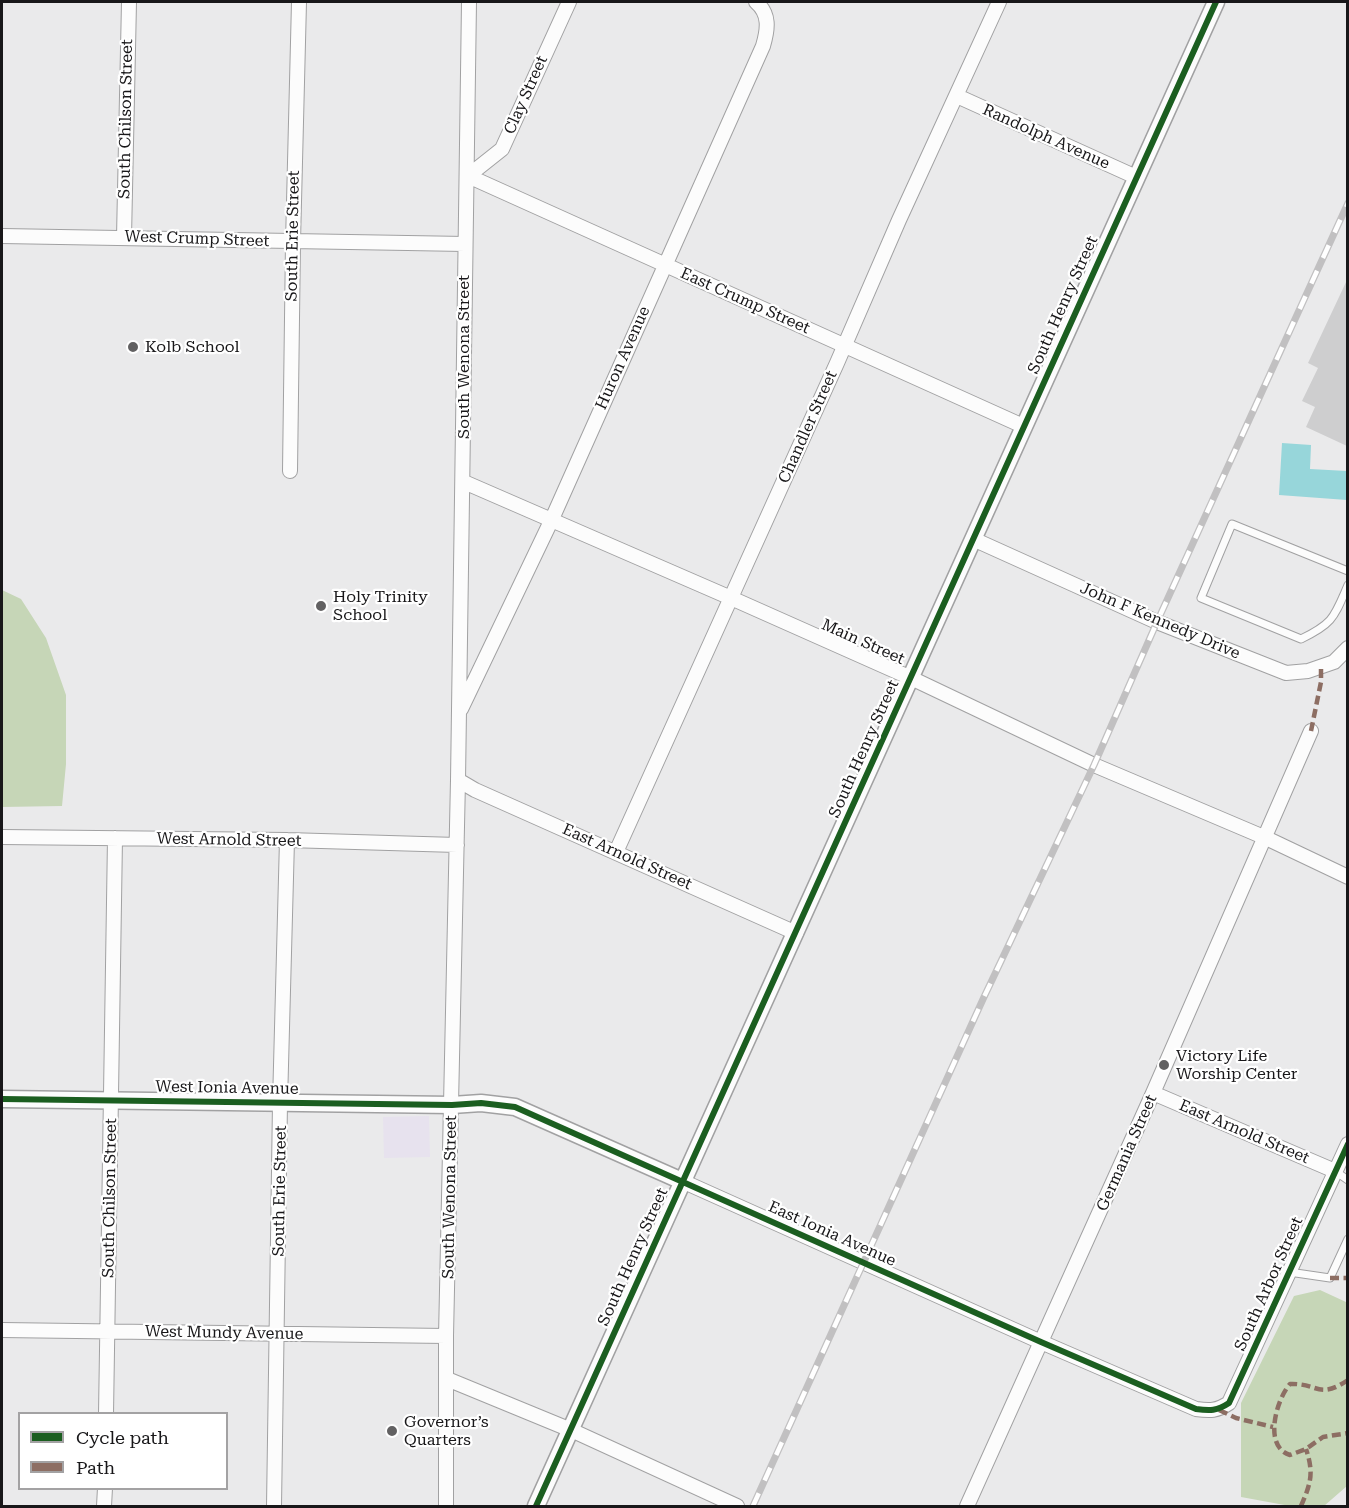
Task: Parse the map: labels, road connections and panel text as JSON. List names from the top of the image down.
{
  "streets": {
    "street": [
      "Clay Street",
      "South Chilson Street",
      "Randolph Avenue",
      "South Erie Street",
      "West Crump Street",
      "East Crump Street",
      "South Henry Street",
      "South Wenona Street",
      "Huron Avenue",
      "Chandler Street",
      "John F Kennedy Drive",
      "Main Street",
      "West Arnold Street",
      "East Arnold Street",
      "West Ionia Avenue",
      "Germania Street",
      "East Ionia Avenue",
      "South Arbor Street",
      "West Mundy Avenue"
    ]
  },
  "crossings": [
    ["Clay Street", "East Crump Street"],
    ["Clay Street", "South Wenona Street"],
    ["South Chilson Street", "West Crump Street"],
    ["South Chilson Street", "West Arnold Street"],
    ["South Chilson Street", "West Ionia Avenue"],
    ["South Chilson Street", "West Mundy Avenue"],
    ["Randolph Avenue", "South Henry Street"],
    ["Randolph Avenue", "Chandler Street"],
    ["South Erie Street", "West Crump Street"],
    ["South Erie Street", "West Arnold Street"],
    ["South Erie Street", "West Ionia Avenue"],
    ["South Erie Street", "West Mundy Avenue"],
    ["West Crump Street", "South Wenona Street"],
    ["East Crump Street", "South Henry Street"],
    ["East Crump Street", "South Wenona Street"],
    ["East Crump Street", "Huron Avenue"],
    ["East Crump Street", "Chandler Street"],
    ["South Henry Street", "John F Kennedy Drive"],
    ["South Henry Street", "Main Street"],
    ["South Henry Street", "East Arnold Street"],
    ["South Henry Street", "East Ionia Avenue"],
    ["South Wenona Street", "Huron Avenue"],
    ["South Wenona Street", "Main Street"],
    ["South Wenona Street", "West Arnold Street"],
    ["South Wenona Street", "East Arnold Street"],
    ["South Wenona Street", "West Ionia Avenue"],
    ["South Wenona Street", "East Ionia Avenue"],
    ["South Wenona Street", "West Mundy Avenue"],
    ["Huron Avenue", "Main Street"],
    ["Chandler Street", "Main Street"],
    ["Chandler Street", "East Arnold Street"],
    ["Main Street", "Germania Street"],
    ["East Arnold Street", "Germania Street"],
    ["East Arnold Street", "South Arbor Street"],
    ["West Ionia Avenue", "East Ionia Avenue"],
    ["Germania Street", "East Ionia Avenue"],
    ["East Ionia Avenue", "South Arbor Street"]
  ],
  "places": [
    "Kolb School",
    "Holy Trinity School",
    "Victory Life Worship Center",
    "Governor’s Quarters"
  ],
  "legend": ["Cycle path", "Path"]
}
